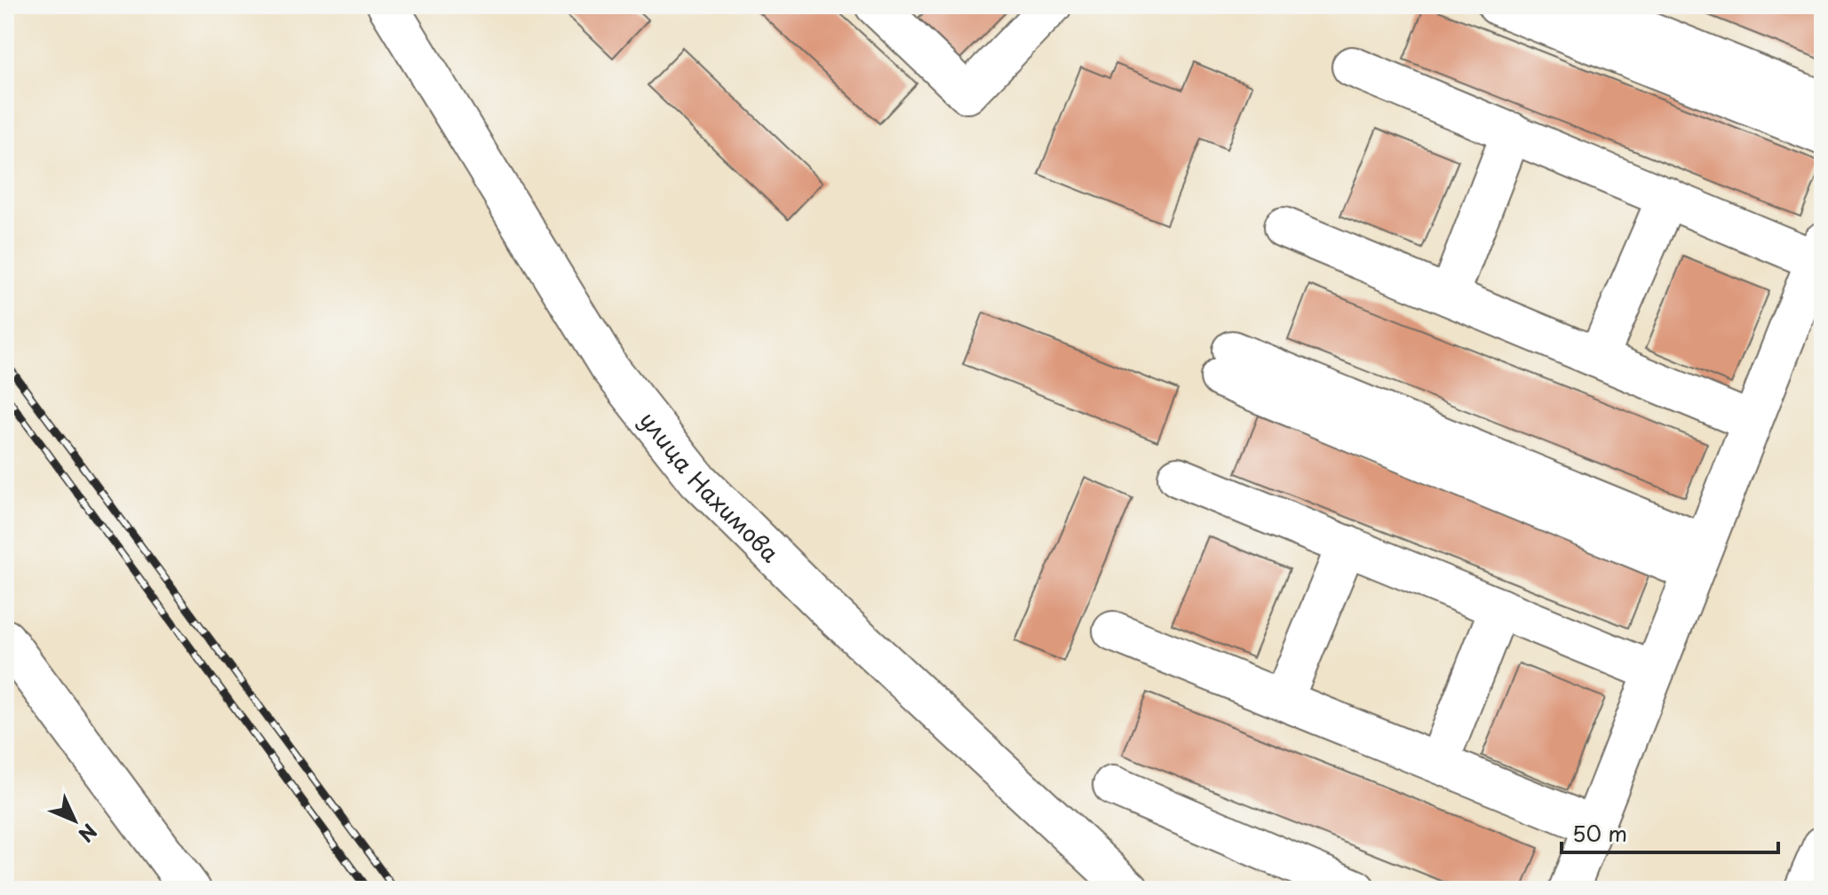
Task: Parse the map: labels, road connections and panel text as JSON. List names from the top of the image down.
{
  "streets": {
    "street": ["улица Нахимова"]
  },
  "scale_bar": "50 m",
  "north": "bottom right"
}
